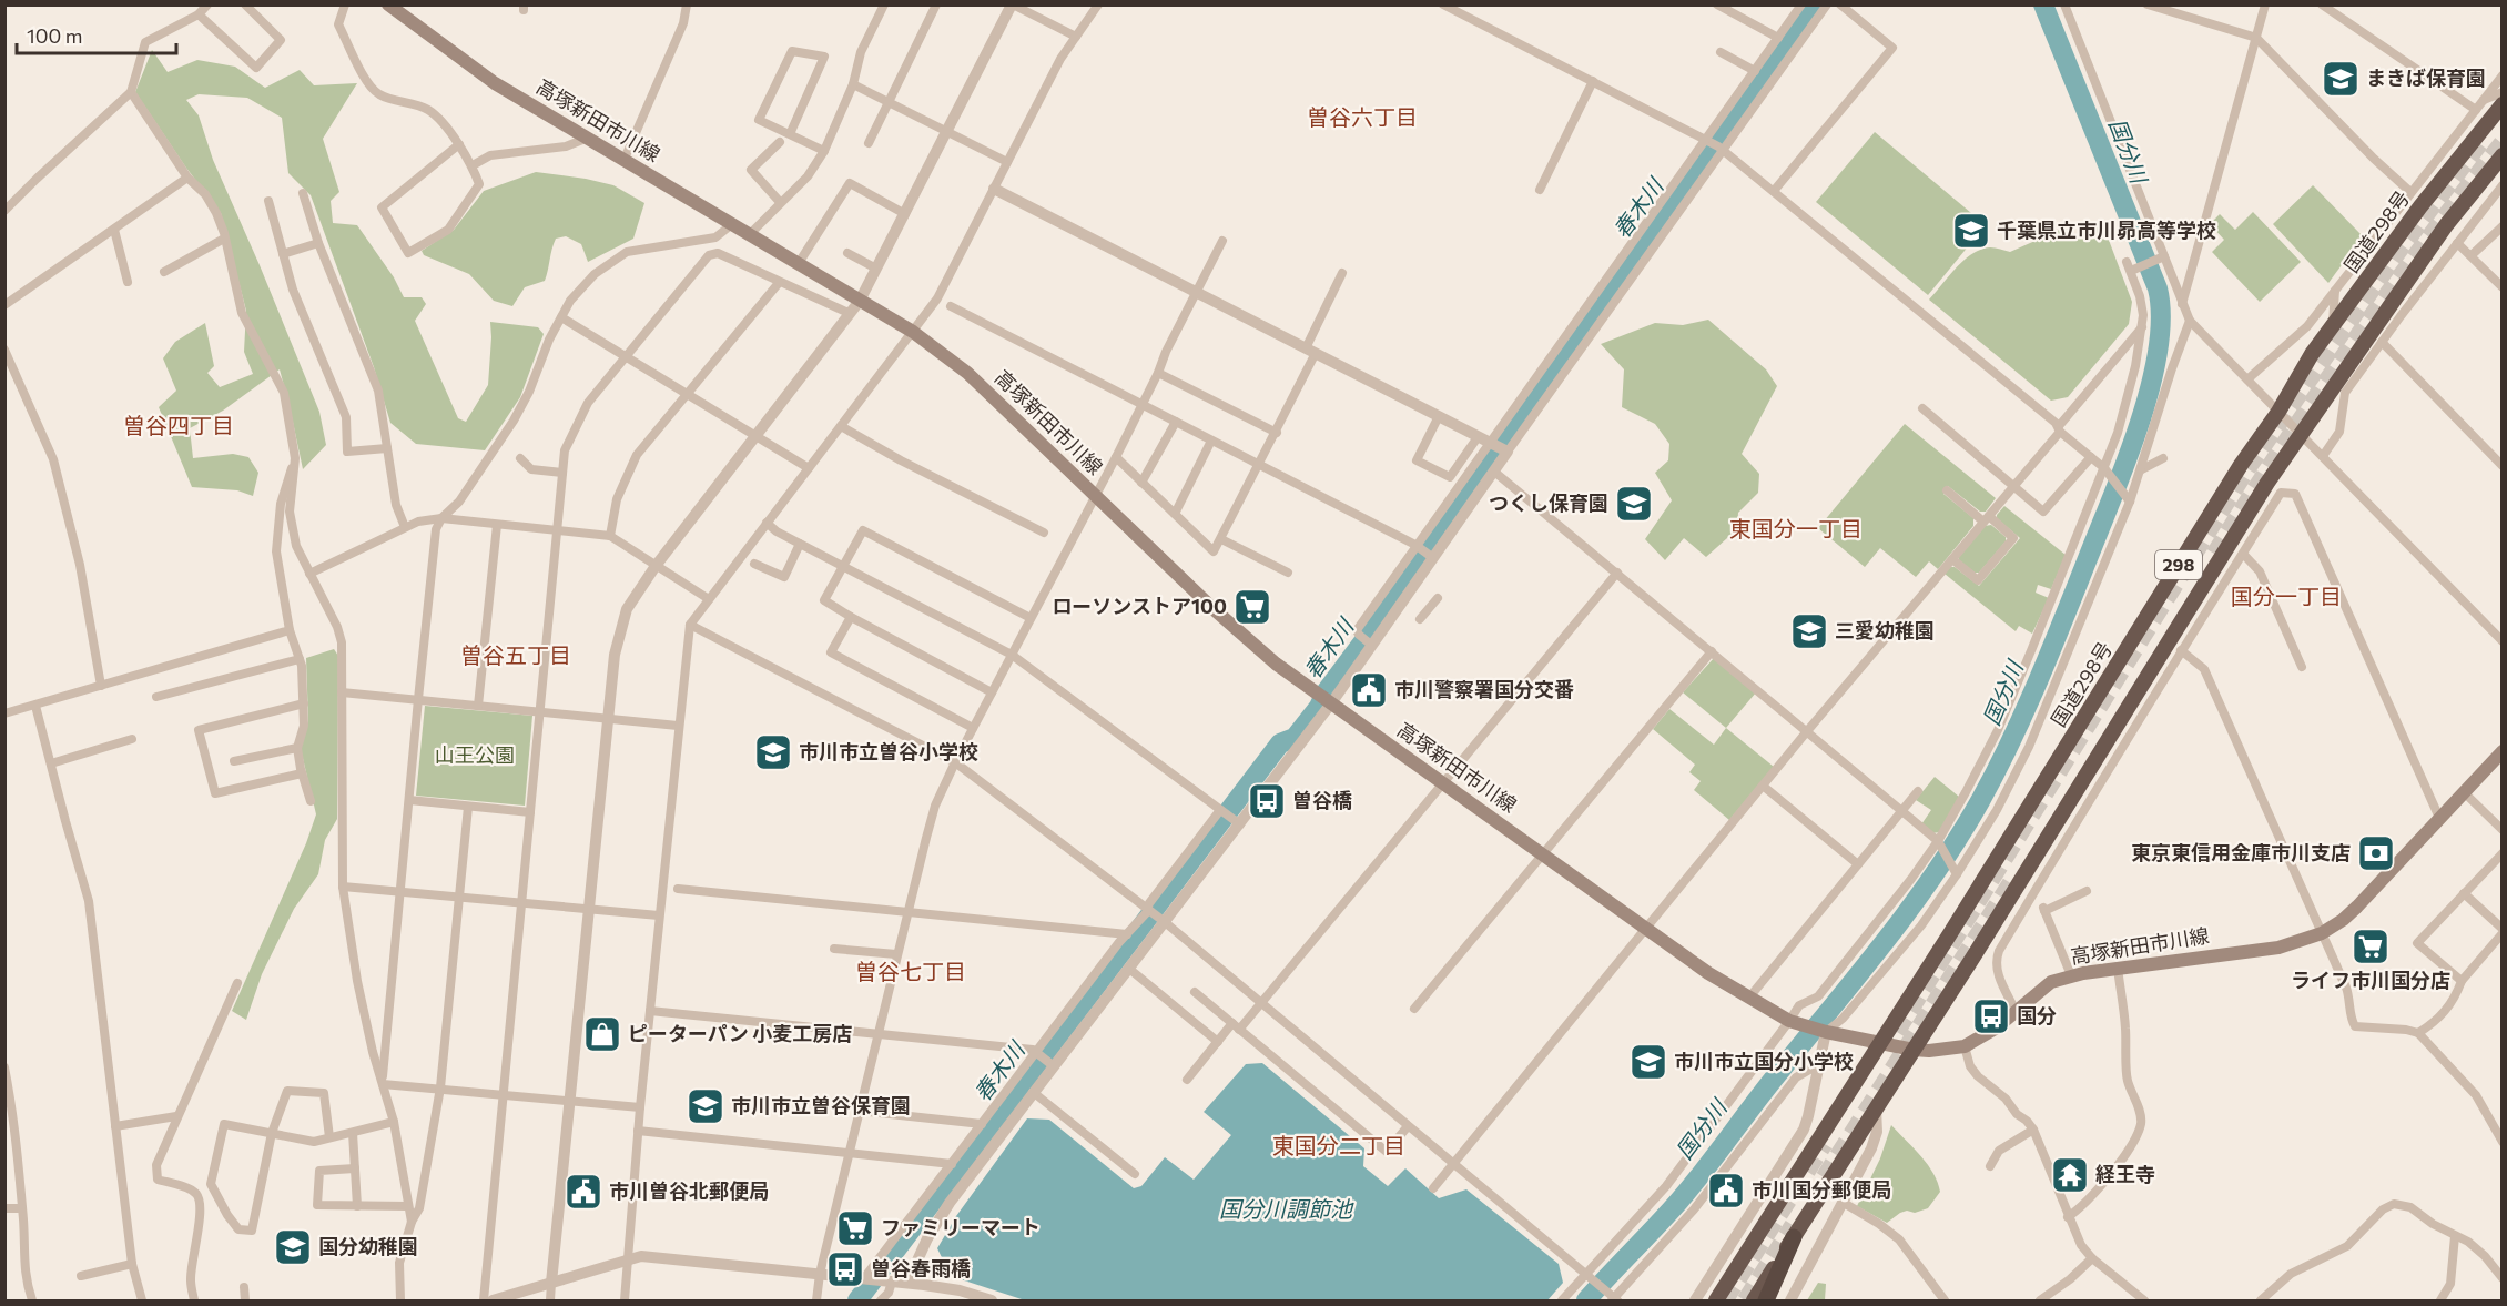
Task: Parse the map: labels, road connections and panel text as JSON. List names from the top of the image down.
{
  "streets": {
    "highway": ["国道298号", "298"],
    "main road": ["高塚新田市川線"]
  },
  "crossings": [
    ["高塚新田市川線", "国道298号"],
    ["高塚新田市川線", "298"]
  ],
  "districts": [
    "曽谷六丁目",
    "曽谷四丁目",
    "東国分一丁目",
    "国分一丁目",
    "曽谷五丁目",
    "曽谷七丁目",
    "東国分二丁目"
  ],
  "water": ["国分川", "春木川", "国分川調節池"],
  "parks": ["山王公園"],
  "places": {
    "school or university": [
      "まきば保育園",
      "千葉県立市川昴高等学校",
      "つくし保育園",
      "三愛幼稚園",
      "市川市立曽谷小学校",
      "市川市立国分小学校",
      "市川市立曽谷保育園",
      "国分幼稚園"
    ],
    "supermarket": ["ローソンストア100", "ライフ市川国分店", "ファミリーマート"],
    "public building": ["市川警察署国分交番", "市川国分郵便局", "市川曽谷北郵便局"],
    "bus stop": ["曽谷橋", "国分", "曽谷春雨橋"],
    "bank": ["東京東信用金庫市川支店"],
    "shop": ["ピーターパン 小麦工房店"],
    "temple": ["経王寺"]
  },
  "scale_bar": "100 m"
}
